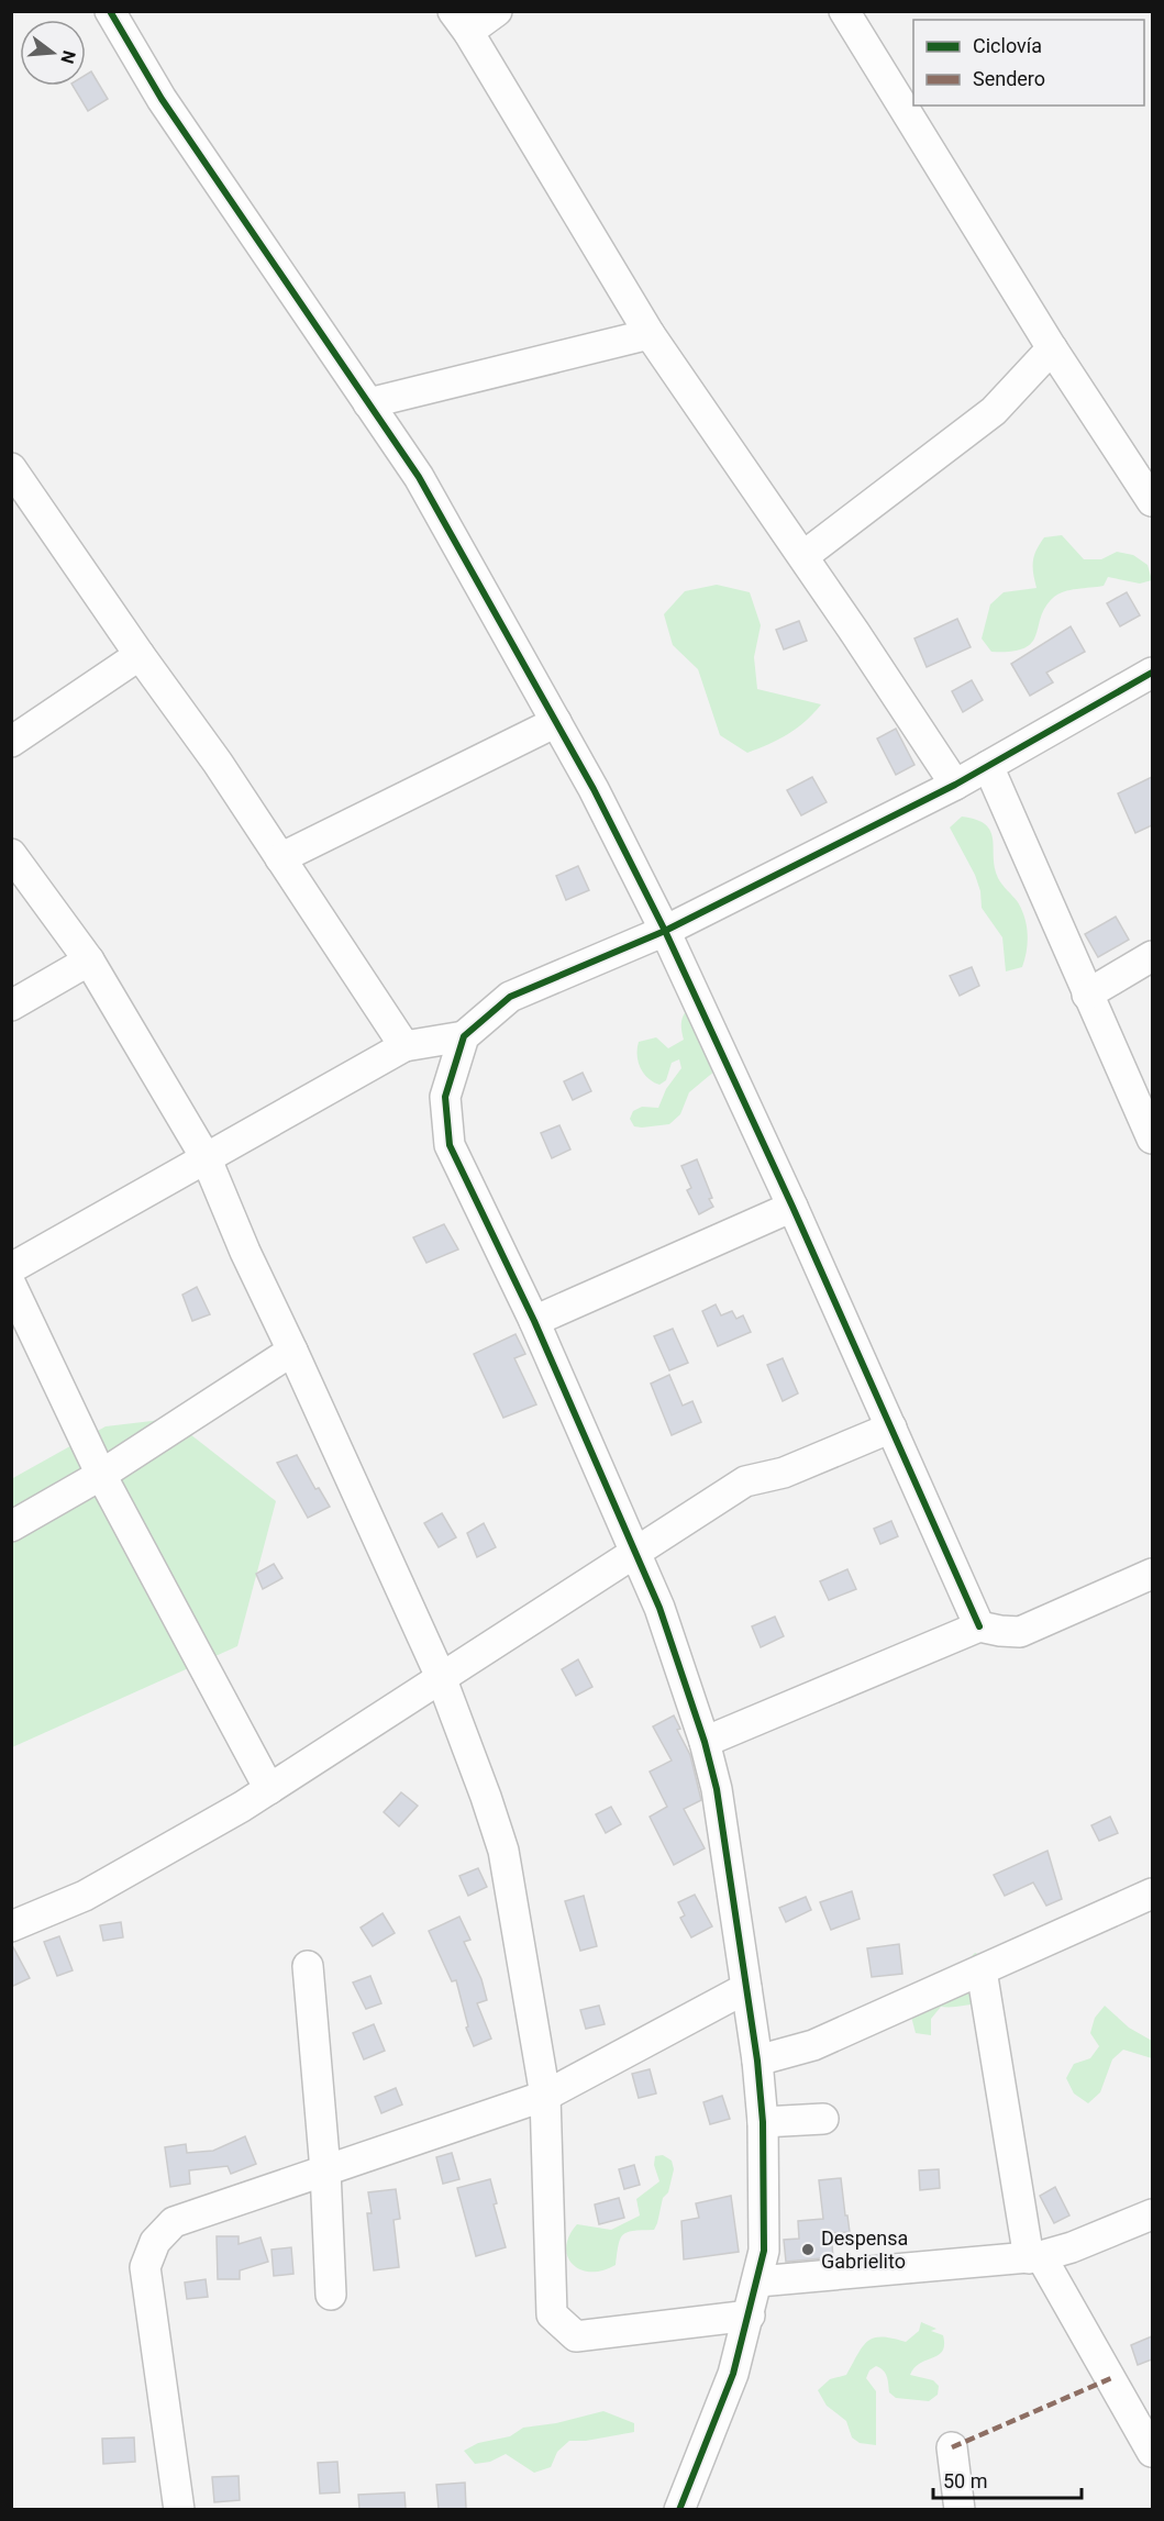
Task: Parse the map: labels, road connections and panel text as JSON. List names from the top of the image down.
{
  "places": ["Despensa Gabrielito"],
  "legend": ["Ciclovía", "Sendero"],
  "scale_bar": "50 m",
  "north": "right"
}
